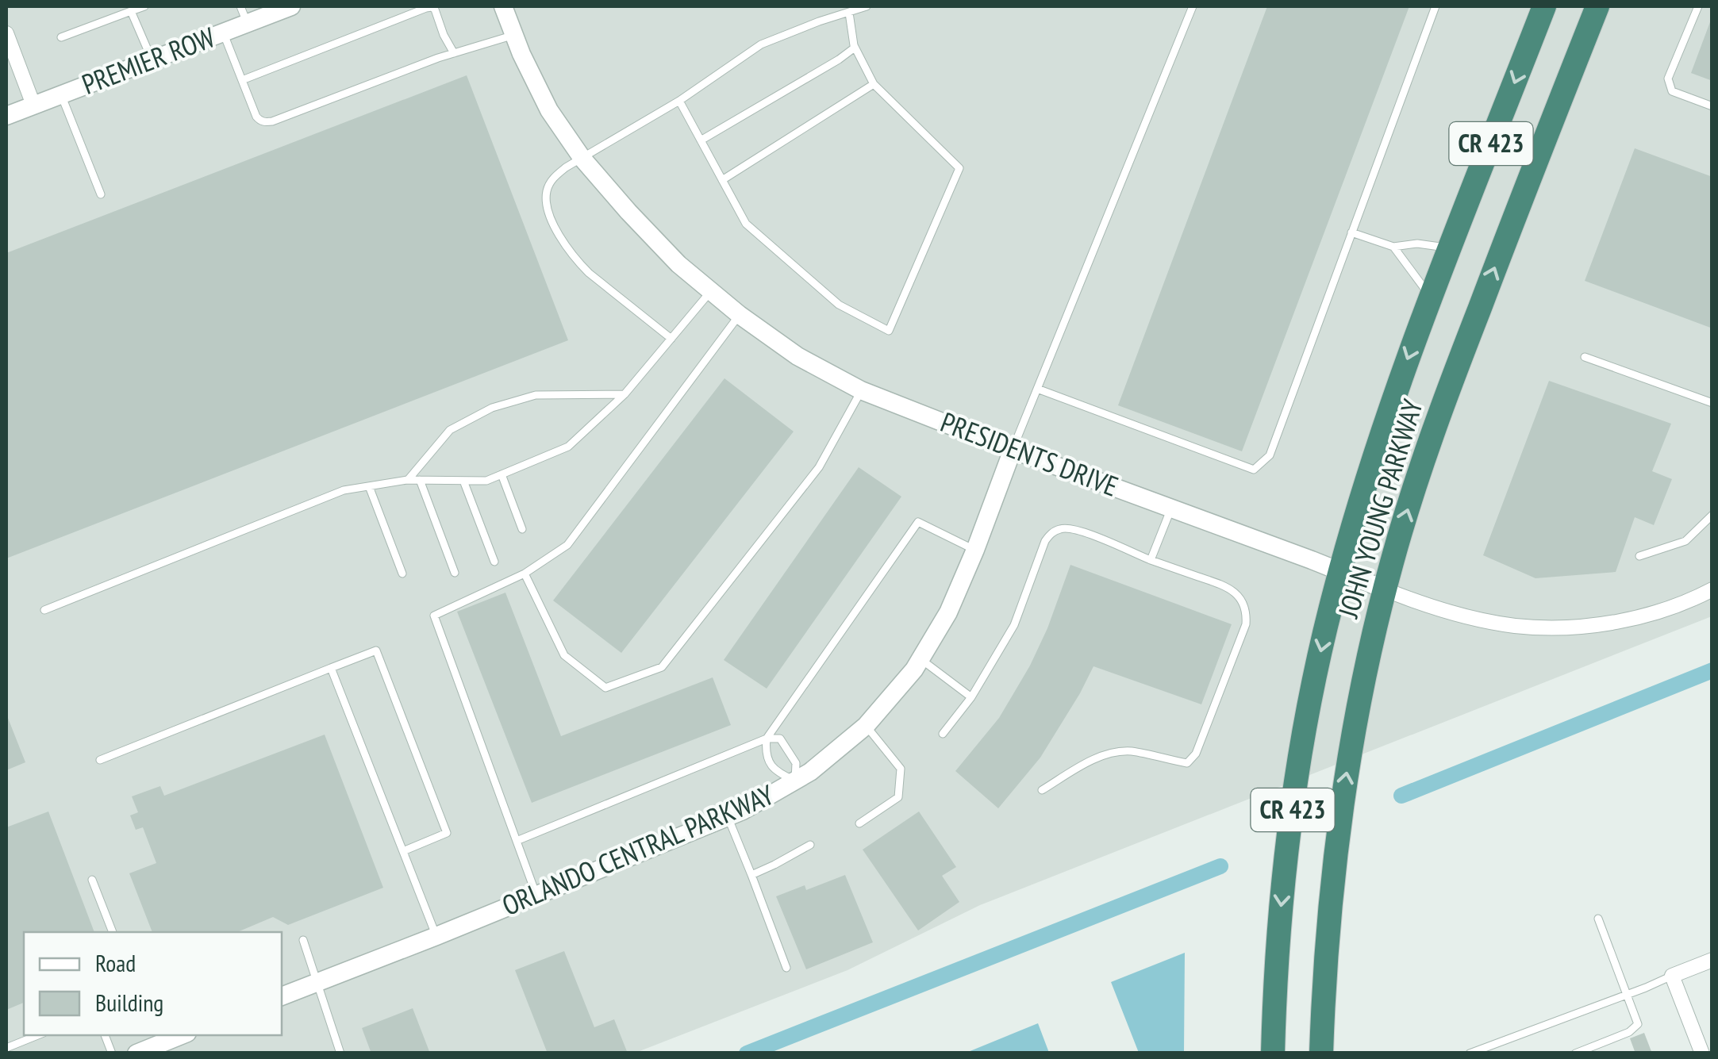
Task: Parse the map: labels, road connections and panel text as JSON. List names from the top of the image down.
{
  "streets": {
    "highway": ["CR 423", "JOHN YOUNG PARKWAY"],
    "street": ["PREMIER ROW", "PRESIDENTS DRIVE", "ORLANDO CENTRAL PARKWAY"]
  },
  "crossings": [
    ["PRESIDENTS DRIVE", "JOHN YOUNG PARKWAY"],
    ["PRESIDENTS DRIVE", "ORLANDO CENTRAL PARKWAY"]
  ],
  "legend": ["Road", "Building"]
}
